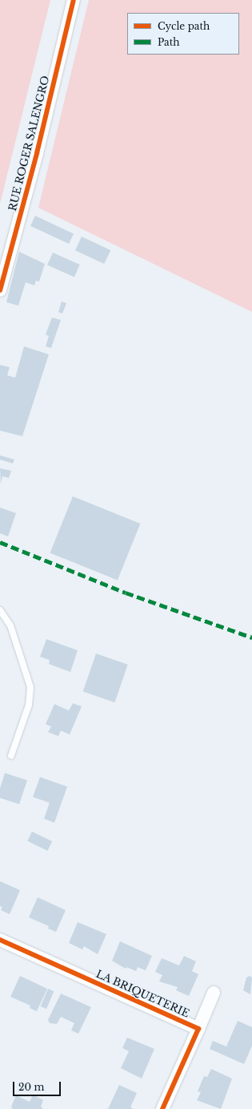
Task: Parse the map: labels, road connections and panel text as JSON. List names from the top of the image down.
{
  "streets": {
    "street": ["RUE ROGER SALENGRO", "LA BRIQUETERIE"]
  },
  "legend": ["Cycle path", "Path"],
  "scale_bar": "20 m"
}
